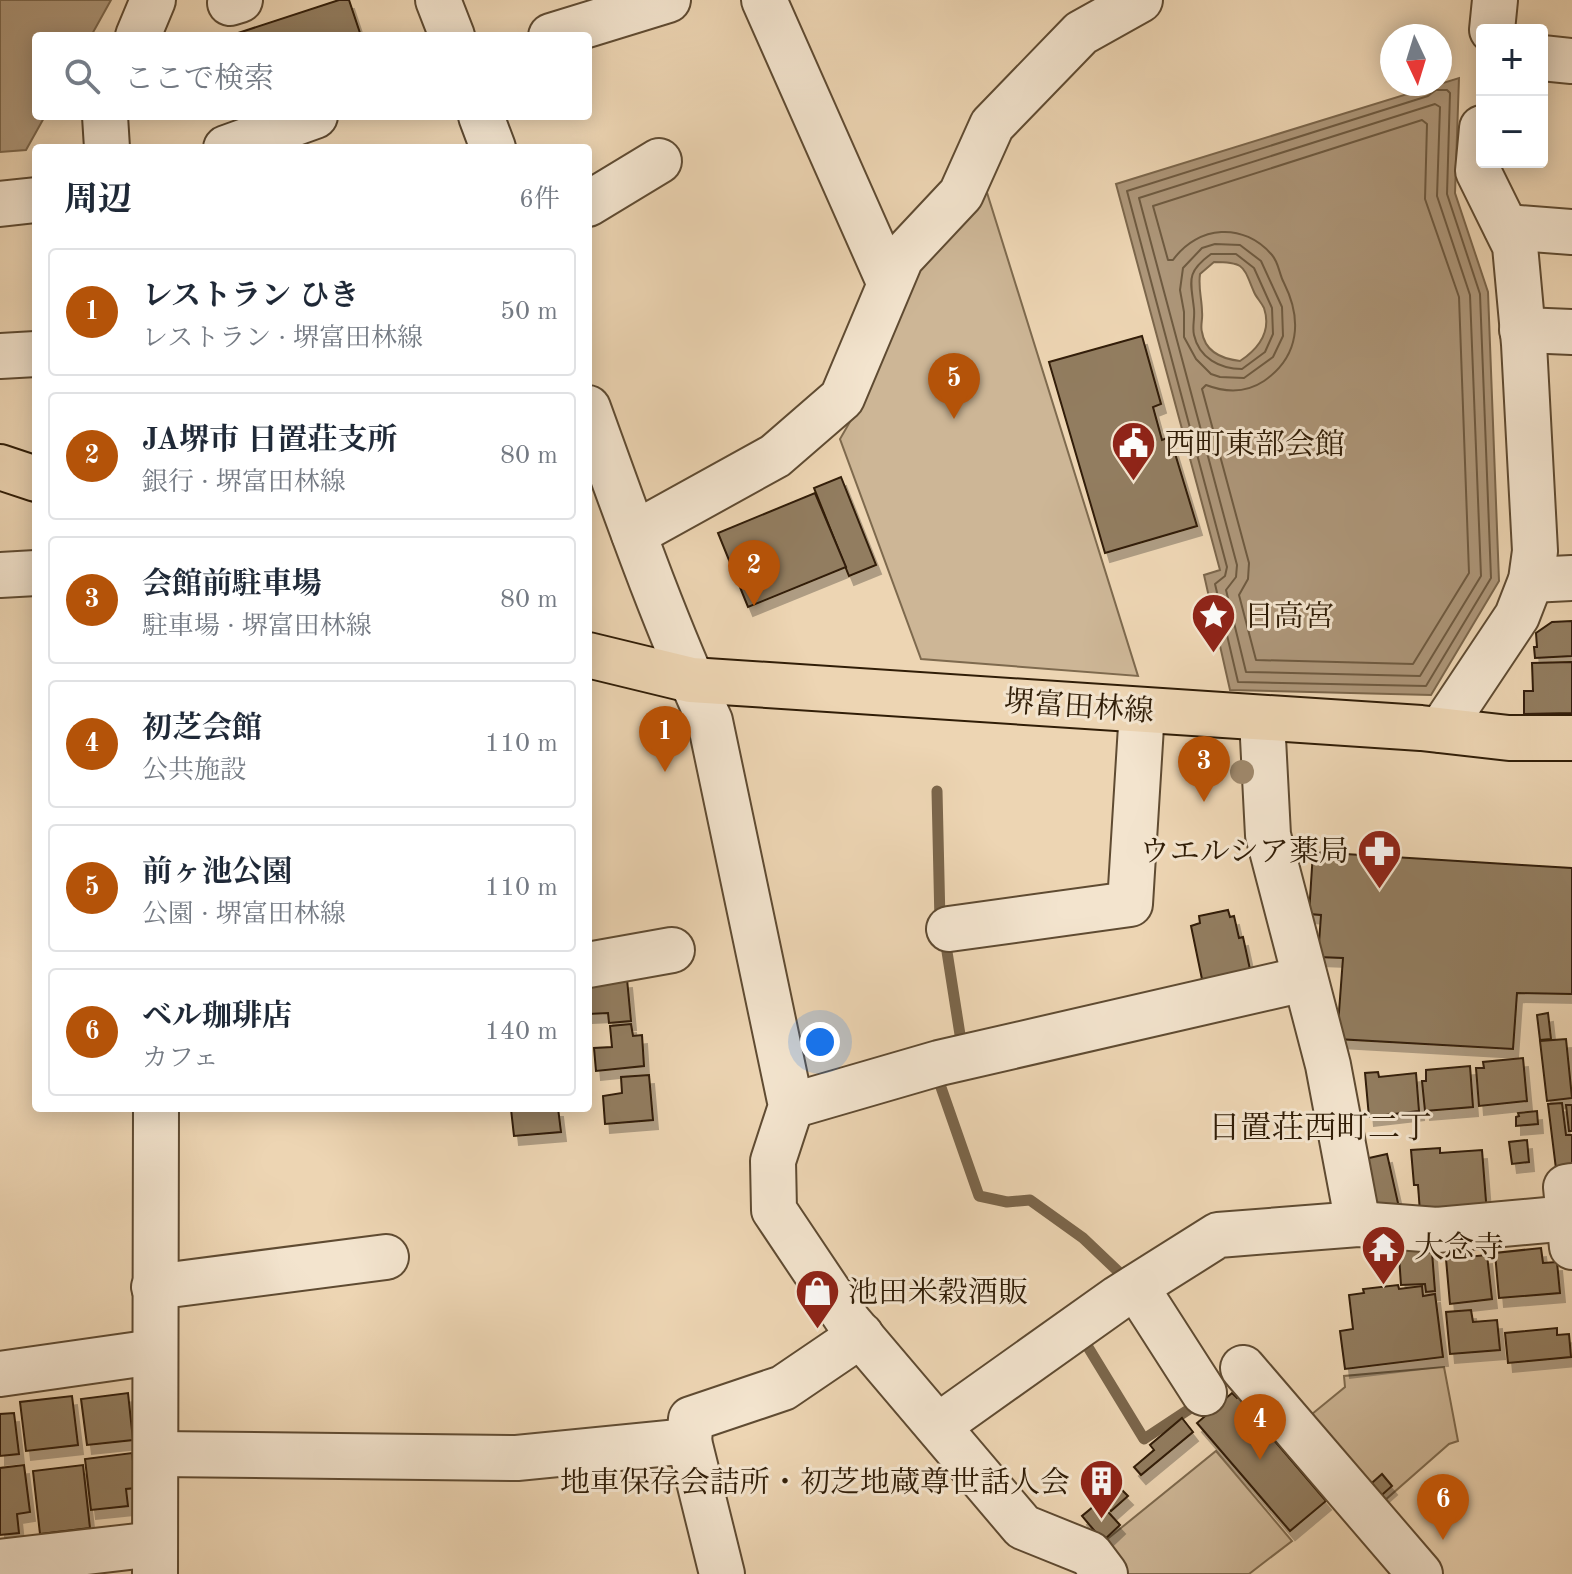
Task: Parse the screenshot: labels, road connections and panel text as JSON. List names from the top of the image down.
{
  "streets": {
    "main road": ["堺富田林線"]
  },
  "districts": ["日置荘西町二丁"],
  "places": {
    "public building": ["西町東部会館"],
    "place": ["日高宮"],
    "pharmacy": ["ウエルシア薬局"],
    "temple": ["大念寺"],
    "shop": ["池田米穀酒販"],
    "building": ["地車保存会詰所・初芝地蔵尊世話人会"]
  },
  "north": "bottom",
  "page": {
    "map_buttons": ["+", "−"],
    "search": "ここで検索",
    "heading": ["周辺", "6件"],
    "list": [
      {
        "mark": "1",
        "name": "レストラン ひき",
        "note": "レストラン · 堺富田林線",
        "value": "50 m"
      },
      {
        "mark": "2",
        "name": "JA堺市 日置荘支所",
        "note": "銀行 · 堺富田林線",
        "value": "80 m"
      },
      {
        "mark": "3",
        "name": "会館前駐車場",
        "note": "駐車場 · 堺富田林線",
        "value": "80 m"
      },
      {
        "mark": "4",
        "name": "初芝会館",
        "note": "公共施設",
        "value": "110 m"
      },
      {
        "mark": "5",
        "name": "前ヶ池公園",
        "note": "公園 · 堺富田林線",
        "value": "110 m"
      },
      {
        "mark": "6",
        "name": "ベル珈琲店",
        "note": "カフェ",
        "value": "140 m"
      }
    ],
    "pins": [
      "5",
      "2",
      "1",
      "3",
      "4",
      "6"
    ]
  }
}
